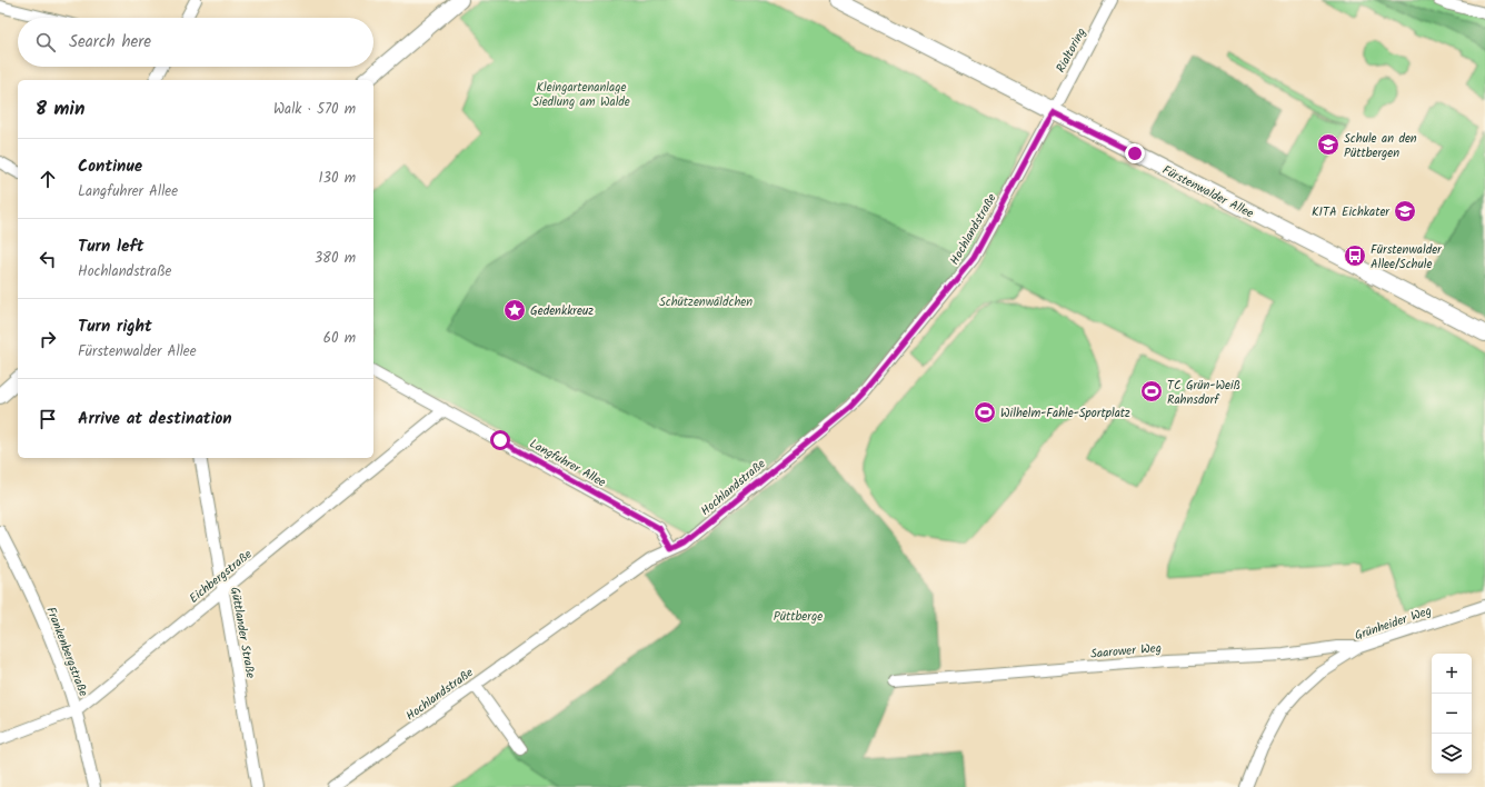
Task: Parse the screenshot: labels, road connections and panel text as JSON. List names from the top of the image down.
{
  "streets": {
    "main road": ["Fürstenwalder Allee"],
    "street": [
      "Rialtoring",
      "Hochlandstraße",
      "Langfuhrer Allee",
      "Eichbergstraße",
      "Grünheider Weg",
      "Güttlander Straße",
      "Saarower Weg",
      "Frankenbergstraße"
    ]
  },
  "crossings": [
    ["Rialtoring", "Fürstenwalder Allee"],
    ["Rialtoring", "Hochlandstraße"],
    ["Fürstenwalder Allee", "Hochlandstraße"],
    ["Hochlandstraße", "Langfuhrer Allee"],
    ["Langfuhrer Allee", "Eichbergstraße"],
    ["Eichbergstraße", "Güttlander Straße"],
    ["Eichbergstraße", "Frankenbergstraße"],
    ["Grünheider Weg", "Saarower Weg"]
  ],
  "parks": ["Kleingartenanlage Siedlung am Walde", "Schützenwäldchen", "Püttberge"],
  "places": {
    "school or university": ["Schule an den Püttbergen", "KITA Eichkater"],
    "bus stop": ["Fürstenwalder Allee/Schule"],
    "place": ["Gedenkkreuz"],
    "sports": ["TC Grün-Weiß Rahnsdorf", "Wilhelm-Fahle-Sportplatz"]
  },
  "page": {
    "search": "Search here",
    "heading": ["8 min", "Walk · 570 m"],
    "list": [
      ["Continue", "Langfuhrer Allee", "130 m"],
      ["Turn left", "Hochlandstraße", "380 m"],
      ["Turn right", "Fürstenwalder Allee", "60 m"],
      "Arrive at destination"
    ],
    "map_buttons": ["+", "−"]
  }
}
